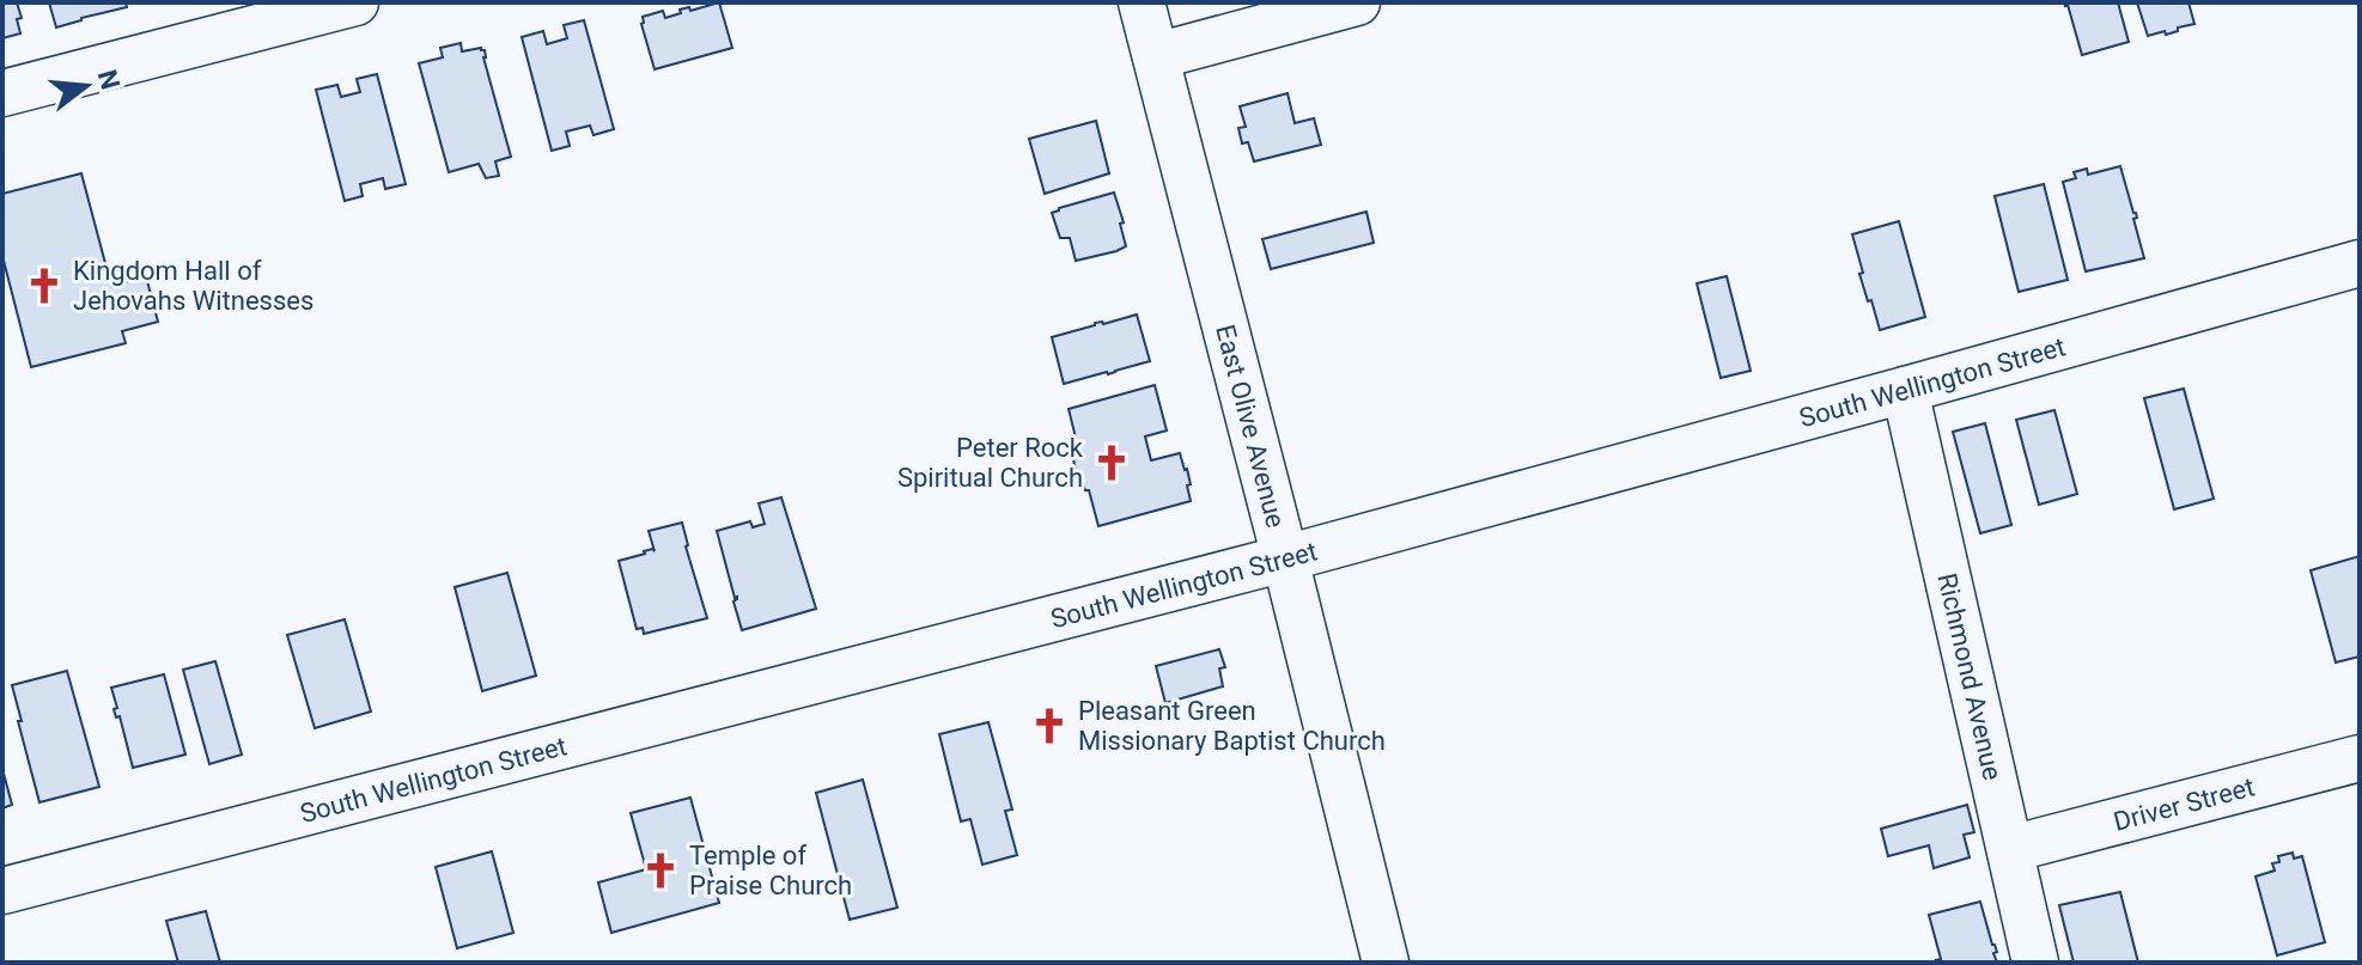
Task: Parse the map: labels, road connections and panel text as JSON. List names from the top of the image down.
{
  "streets": {
    "street": [
      "South Wellington Street",
      "East Olive Avenue",
      "Richmond Avenue",
      "Driver Street"
    ]
  },
  "crossings": [
    ["South Wellington Street", "East Olive Avenue"],
    ["South Wellington Street", "Richmond Avenue"],
    ["Richmond Avenue", "Driver Street"]
  ],
  "places": {
    "church": [
      "Kingdom Hall of Jehovahs Witnesses",
      "Peter Rock Spiritual Church",
      "Pleasant Green Missionary Baptist Church",
      "Temple of Praise Church"
    ]
  },
  "north": "right"
}
